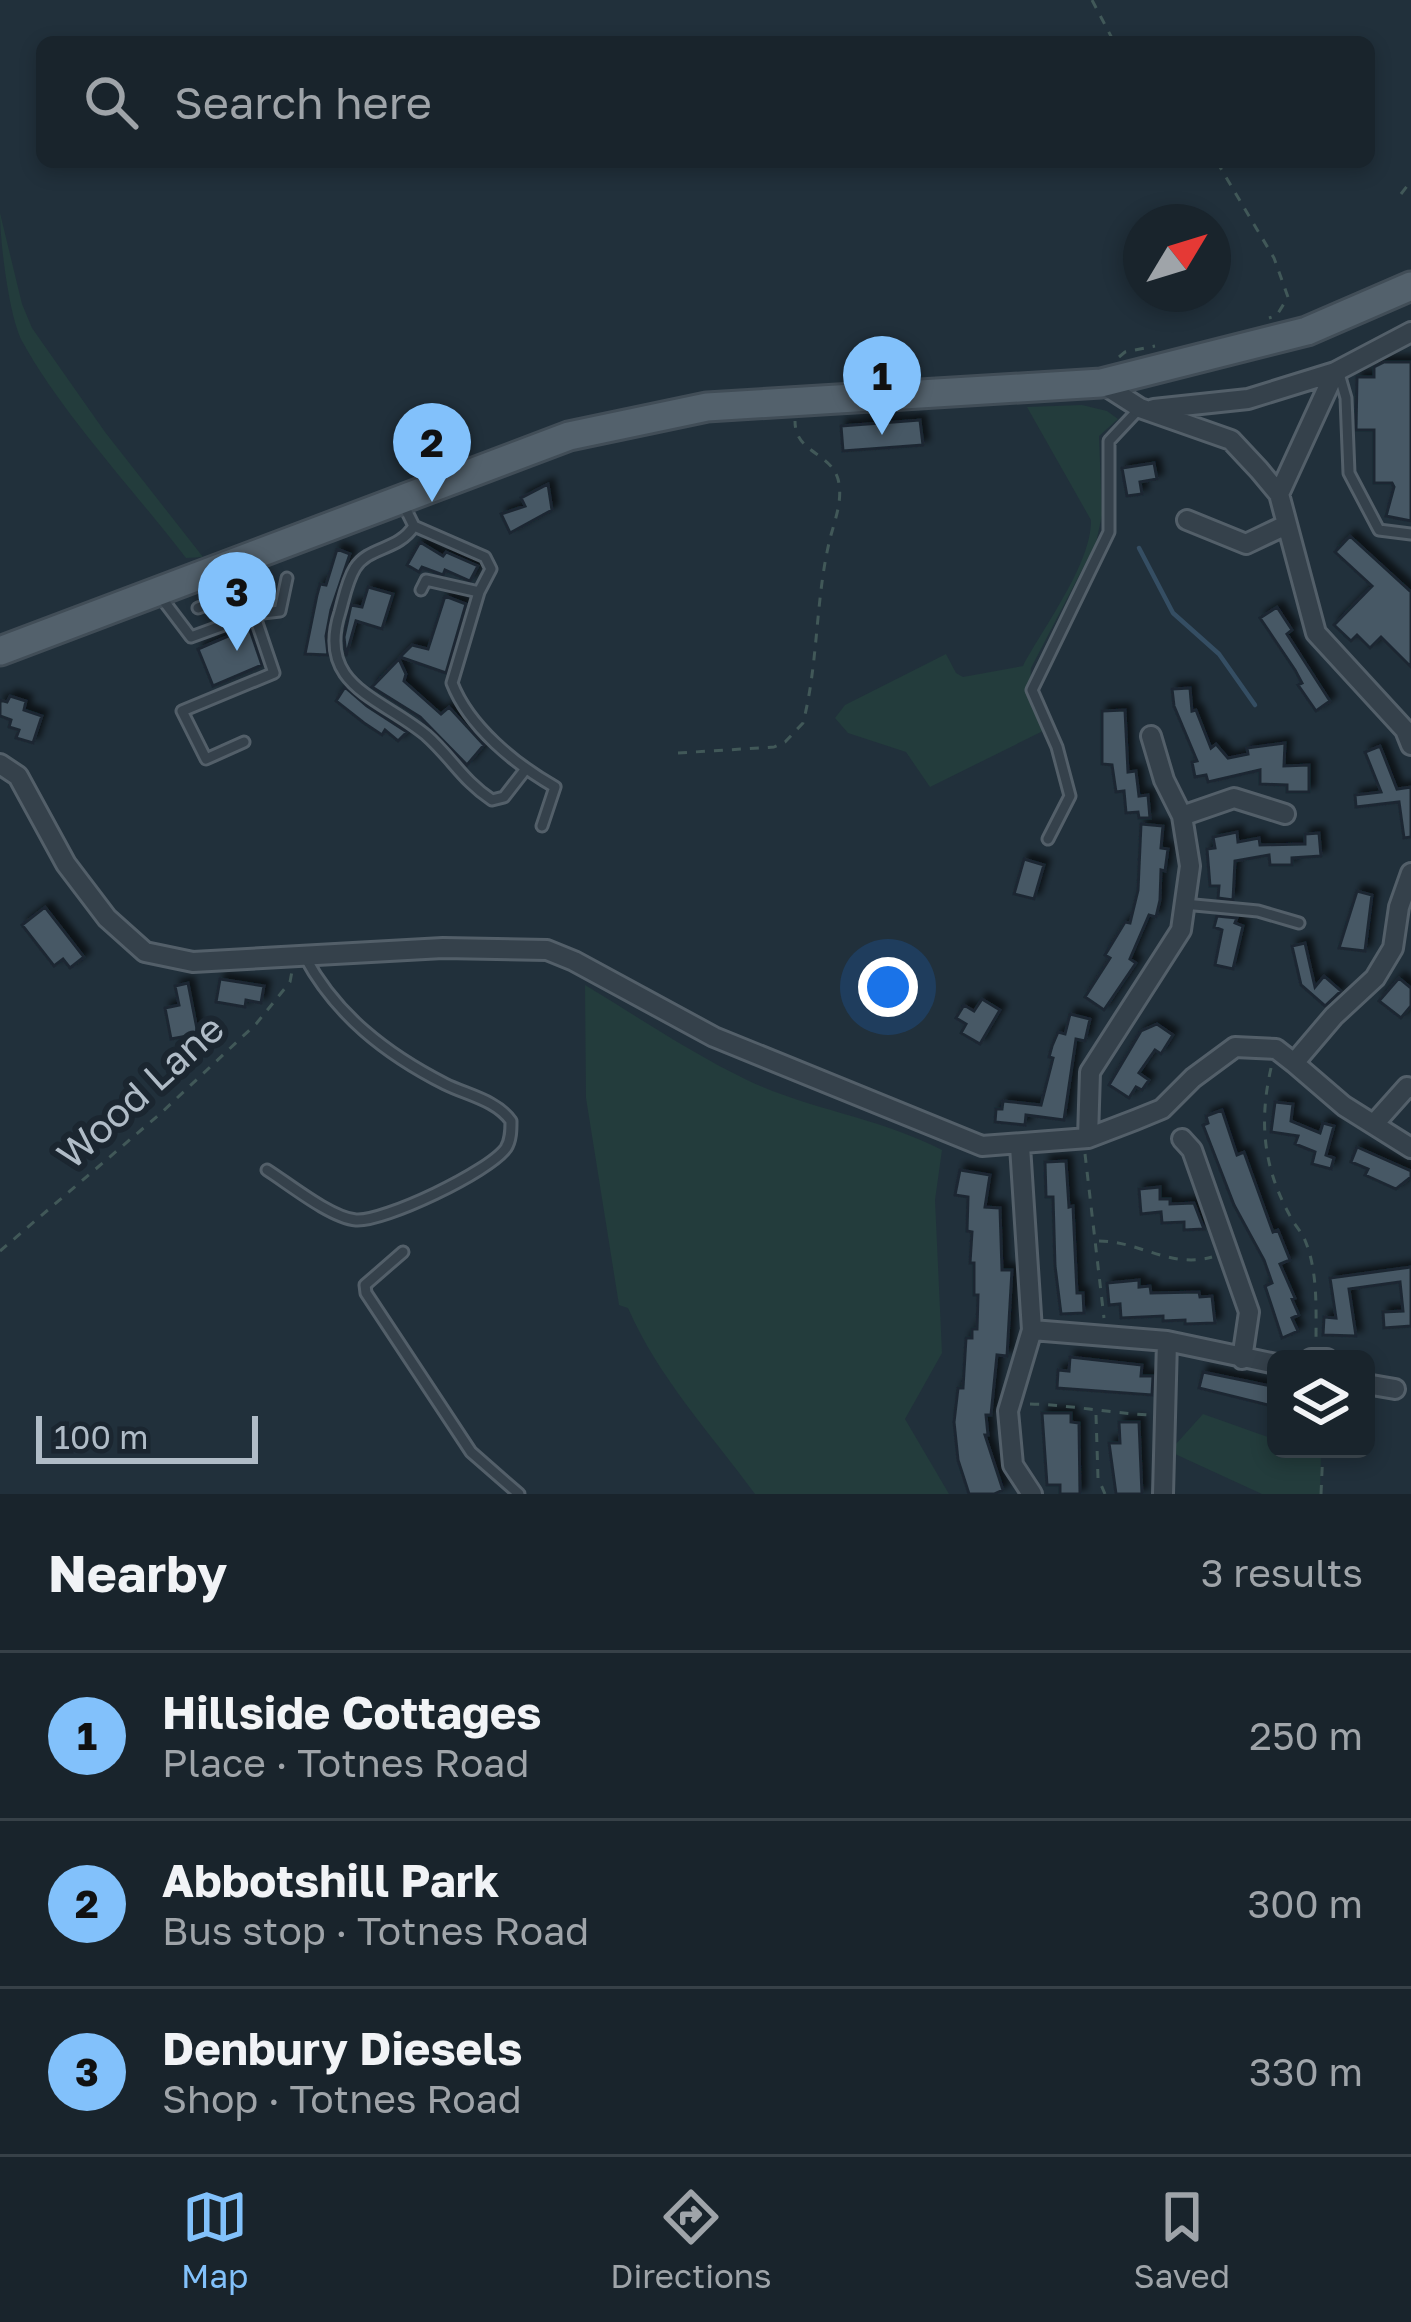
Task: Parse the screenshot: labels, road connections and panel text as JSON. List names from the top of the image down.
{
  "streets": {
    "path": ["Wood Lane"]
  },
  "scale_bar": "100 m",
  "north": "top right",
  "page": {
    "search": "Search here",
    "pins": ["1", "2", "3"],
    "scale": "100 m",
    "heading": ["Nearby", "3 results"],
    "list": [
      {
        "mark": "1",
        "name": "Hillside Cottages",
        "note": "Place · Totnes Road",
        "value": "250 m"
      },
      {
        "mark": "2",
        "name": "Abbotshill Park",
        "note": "Bus stop · Totnes Road",
        "value": "300 m"
      },
      {
        "mark": "3",
        "name": "Denbury Diesels",
        "note": "Shop · Totnes Road",
        "value": "330 m"
      }
    ],
    "nav": ["Map", "Directions", "Saved"]
  }
}
